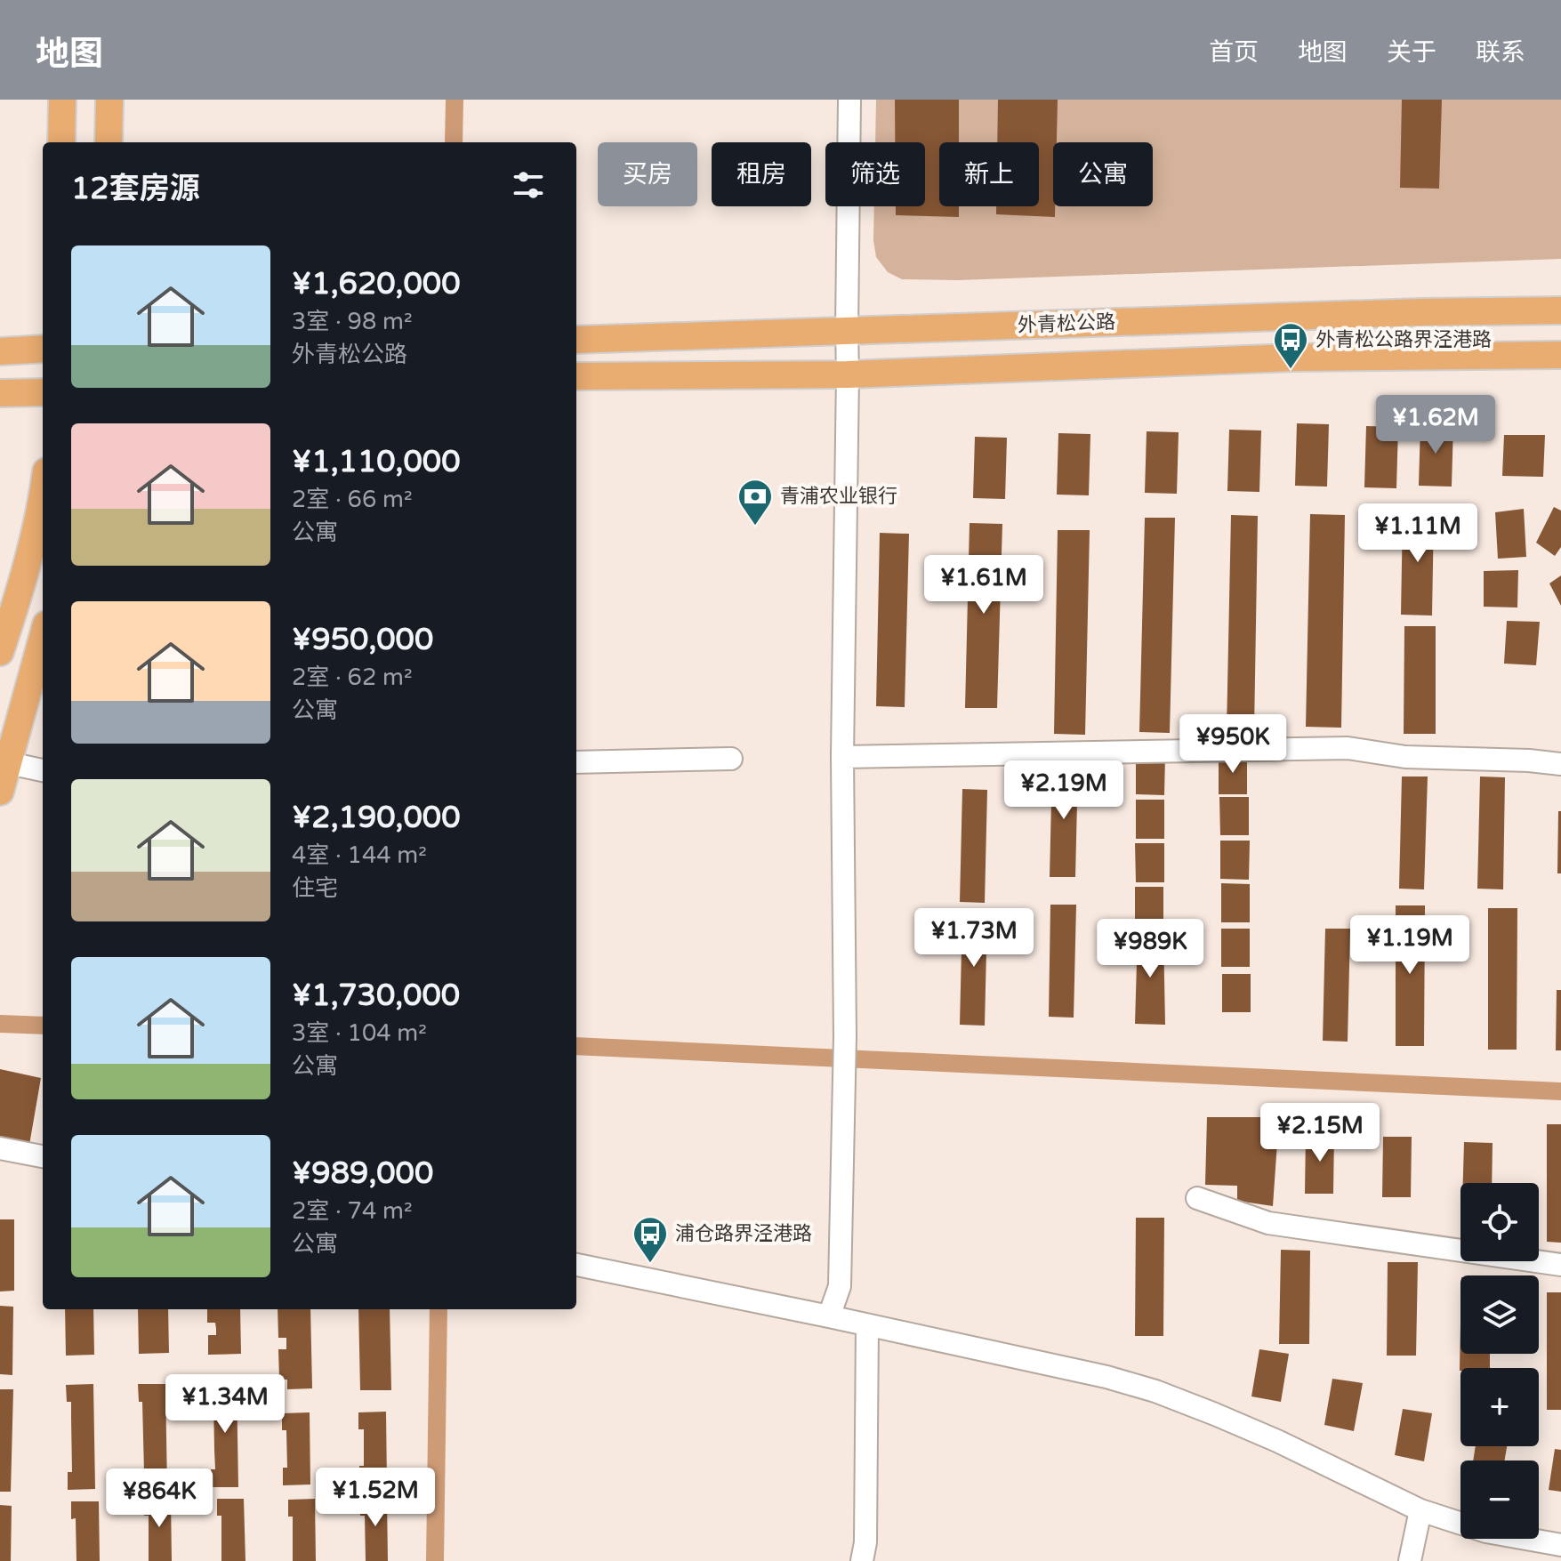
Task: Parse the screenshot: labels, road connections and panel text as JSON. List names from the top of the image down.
{
  "streets": {
    "main road": ["外青松公路"]
  },
  "places": {
    "bus stop": ["外青松公路界泾港路", "浦仓路界泾港路"],
    "bank": ["青浦农业银行"]
  },
  "page": {
    "header": "地图",
    "nav": [
      "首页",
      "地图",
      "关于",
      "联系"
    ],
    "chip": [
      "买房",
      "租房",
      "筛选",
      "新上",
      "公寓"
    ],
    "heading": "12套房源",
    "list": [
      {
        "name": "¥1,620,000",
        "note": "3室 · 98 m² · 外青松公路"
      },
      {
        "name": "¥1,110,000",
        "note": "2室 · 66 m² · 公寓"
      },
      {
        "name": "¥950,000",
        "note": "2室 · 62 m² · 公寓"
      },
      {
        "name": "¥2,190,000",
        "note": "4室 · 144 m² · 住宅"
      },
      {
        "name": "¥1,730,000",
        "note": "3室 · 104 m² · 公寓"
      },
      {
        "name": "¥989,000",
        "note": "2室 · 74 m² · 公寓"
      }
    ],
    "price": [
      "¥1.62M",
      "¥1.11M",
      "¥1.61M",
      "¥950K",
      "¥2.19M",
      "¥1.73M",
      "¥1.19M",
      "¥989K",
      "¥2.15M",
      "¥1.34M",
      "¥1.52M",
      "¥864K"
    ],
    "map_buttons": ["+", "−"]
  }
}
